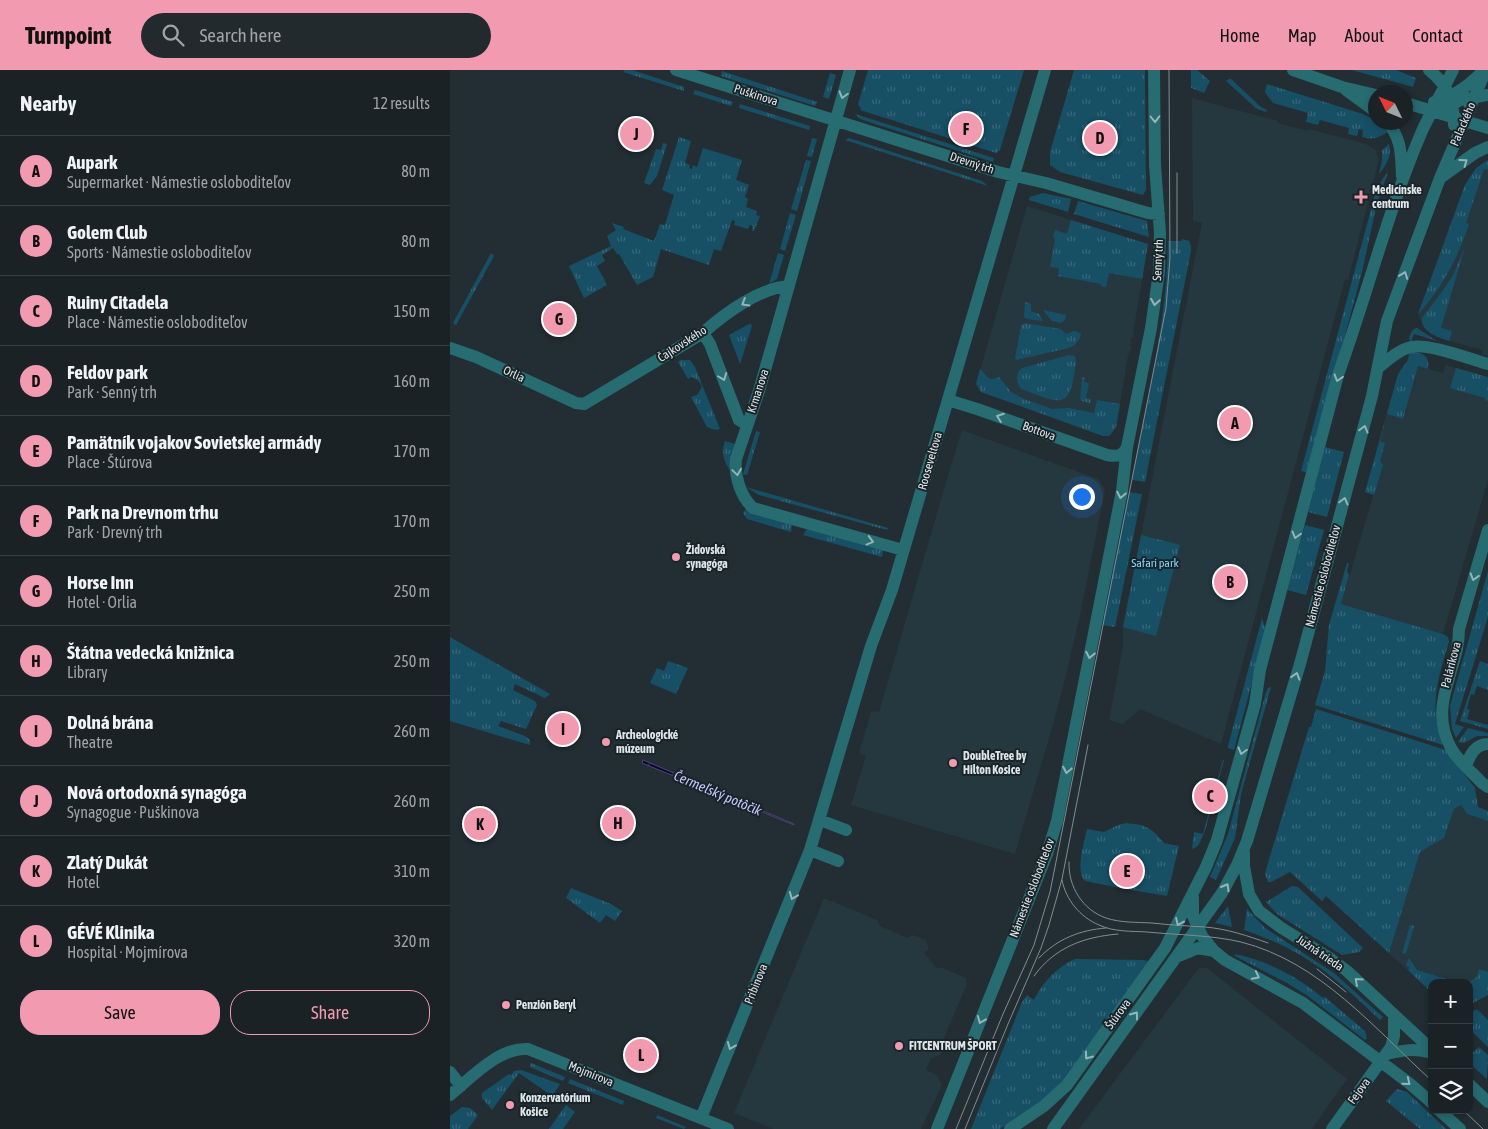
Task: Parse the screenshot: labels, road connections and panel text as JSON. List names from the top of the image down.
{
  "streets": {
    "street": [
      "Puškinova",
      "Palackého",
      "Drevný trh",
      "Senný trh",
      "Čajkovského",
      "Orlia",
      "Krmanova",
      "Bottova",
      "Rooseveltova",
      "Námestie osloboditeľov",
      "Palárikova",
      "Južná trieda",
      "Pribinova",
      "Štúrova",
      "Mojmírova",
      "Fejova"
    ]
  },
  "crossings": [
    ["Puškinova", "Drevný trh"],
    ["Puškinova", "Krmanova"],
    ["Palackého", "Námestie osloboditeľov"],
    ["Drevný trh", "Senný trh"],
    ["Drevný trh", "Krmanova"],
    ["Drevný trh", "Rooseveltova"],
    ["Senný trh", "Bottova"],
    ["Senný trh", "Námestie osloboditeľov"],
    ["Čajkovského", "Orlia"],
    ["Čajkovského", "Krmanova"],
    ["Krmanova", "Rooseveltova"],
    ["Bottova", "Rooseveltova"],
    ["Bottova", "Námestie osloboditeľov"],
    ["Rooseveltova", "Pribinova"],
    ["Námestie osloboditeľov", "Južná trieda"],
    ["Námestie osloboditeľov", "Štúrova"],
    ["Južná trieda", "Fejova"],
    ["Pribinova", "Mojmírova"]
  ],
  "one_way": [
    "Senný trh",
    "Čajkovského",
    "Krmanova",
    "Bottova",
    "Palárikova",
    "Pribinova"
  ],
  "water": ["Čermeľský potôčik"],
  "parks": ["Safari park"],
  "places": {
    "health": ["Medicínske centrum"],
    "other": [
      "Židovská synagóga",
      "Archeologické múzeum",
      "DoubleTree by Hilton Kosice",
      "Penzión Beryl",
      "FITCENTRUM ŠPORT",
      "Konzervatórium Košice"
    ]
  },
  "north": "top left",
  "page": {
    "header": "Turnpoint",
    "search": "Search here",
    "nav": [
      "Home",
      "Map",
      "About",
      "Contact"
    ],
    "heading": ["Nearby", "12 results"],
    "pins": [
      "F",
      "J",
      "D",
      "G",
      "A",
      "B",
      "I",
      "C",
      "H",
      "K",
      "E",
      "L"
    ],
    "list": [
      {
        "mark": "A",
        "name": "Aupark",
        "note": "Supermarket · Námestie osloboditeľov",
        "value": "80 m"
      },
      {
        "mark": "B",
        "name": "Golem Club",
        "note": "Sports · Námestie osloboditeľov",
        "value": "80 m"
      },
      {
        "mark": "C",
        "name": "Ruiny Citadela",
        "note": "Place · Námestie osloboditeľov",
        "value": "150 m"
      },
      {
        "mark": "D",
        "name": "Feldov park",
        "note": "Park · Senný trh",
        "value": "160 m"
      },
      {
        "mark": "E",
        "name": "Pamätník vojakov Sovietskej armády",
        "note": "Place · Štúrova",
        "value": "170 m"
      },
      {
        "mark": "F",
        "name": "Park na Drevnom trhu",
        "note": "Park · Drevný trh",
        "value": "170 m"
      },
      {
        "mark": "G",
        "name": "Horse Inn",
        "note": "Hotel · Orlia",
        "value": "250 m"
      },
      {
        "mark": "H",
        "name": "Štátna vedecká knižnica",
        "note": "Library",
        "value": "250 m"
      },
      {
        "mark": "I",
        "name": "Dolná brána",
        "note": "Theatre",
        "value": "260 m"
      },
      {
        "mark": "J",
        "name": "Nová ortodoxná synagóga",
        "note": "Synagogue · Puškinova",
        "value": "260 m"
      },
      {
        "mark": "K",
        "name": "Zlatý Dukát",
        "note": "Hotel",
        "value": "310 m"
      },
      {
        "mark": "L",
        "name": "GÉVÉ Klinika",
        "note": "Hospital · Mojmírova",
        "value": "320 m"
      }
    ],
    "buttons": ["Save", "Share"],
    "map_buttons": ["+", "−"]
  }
}
